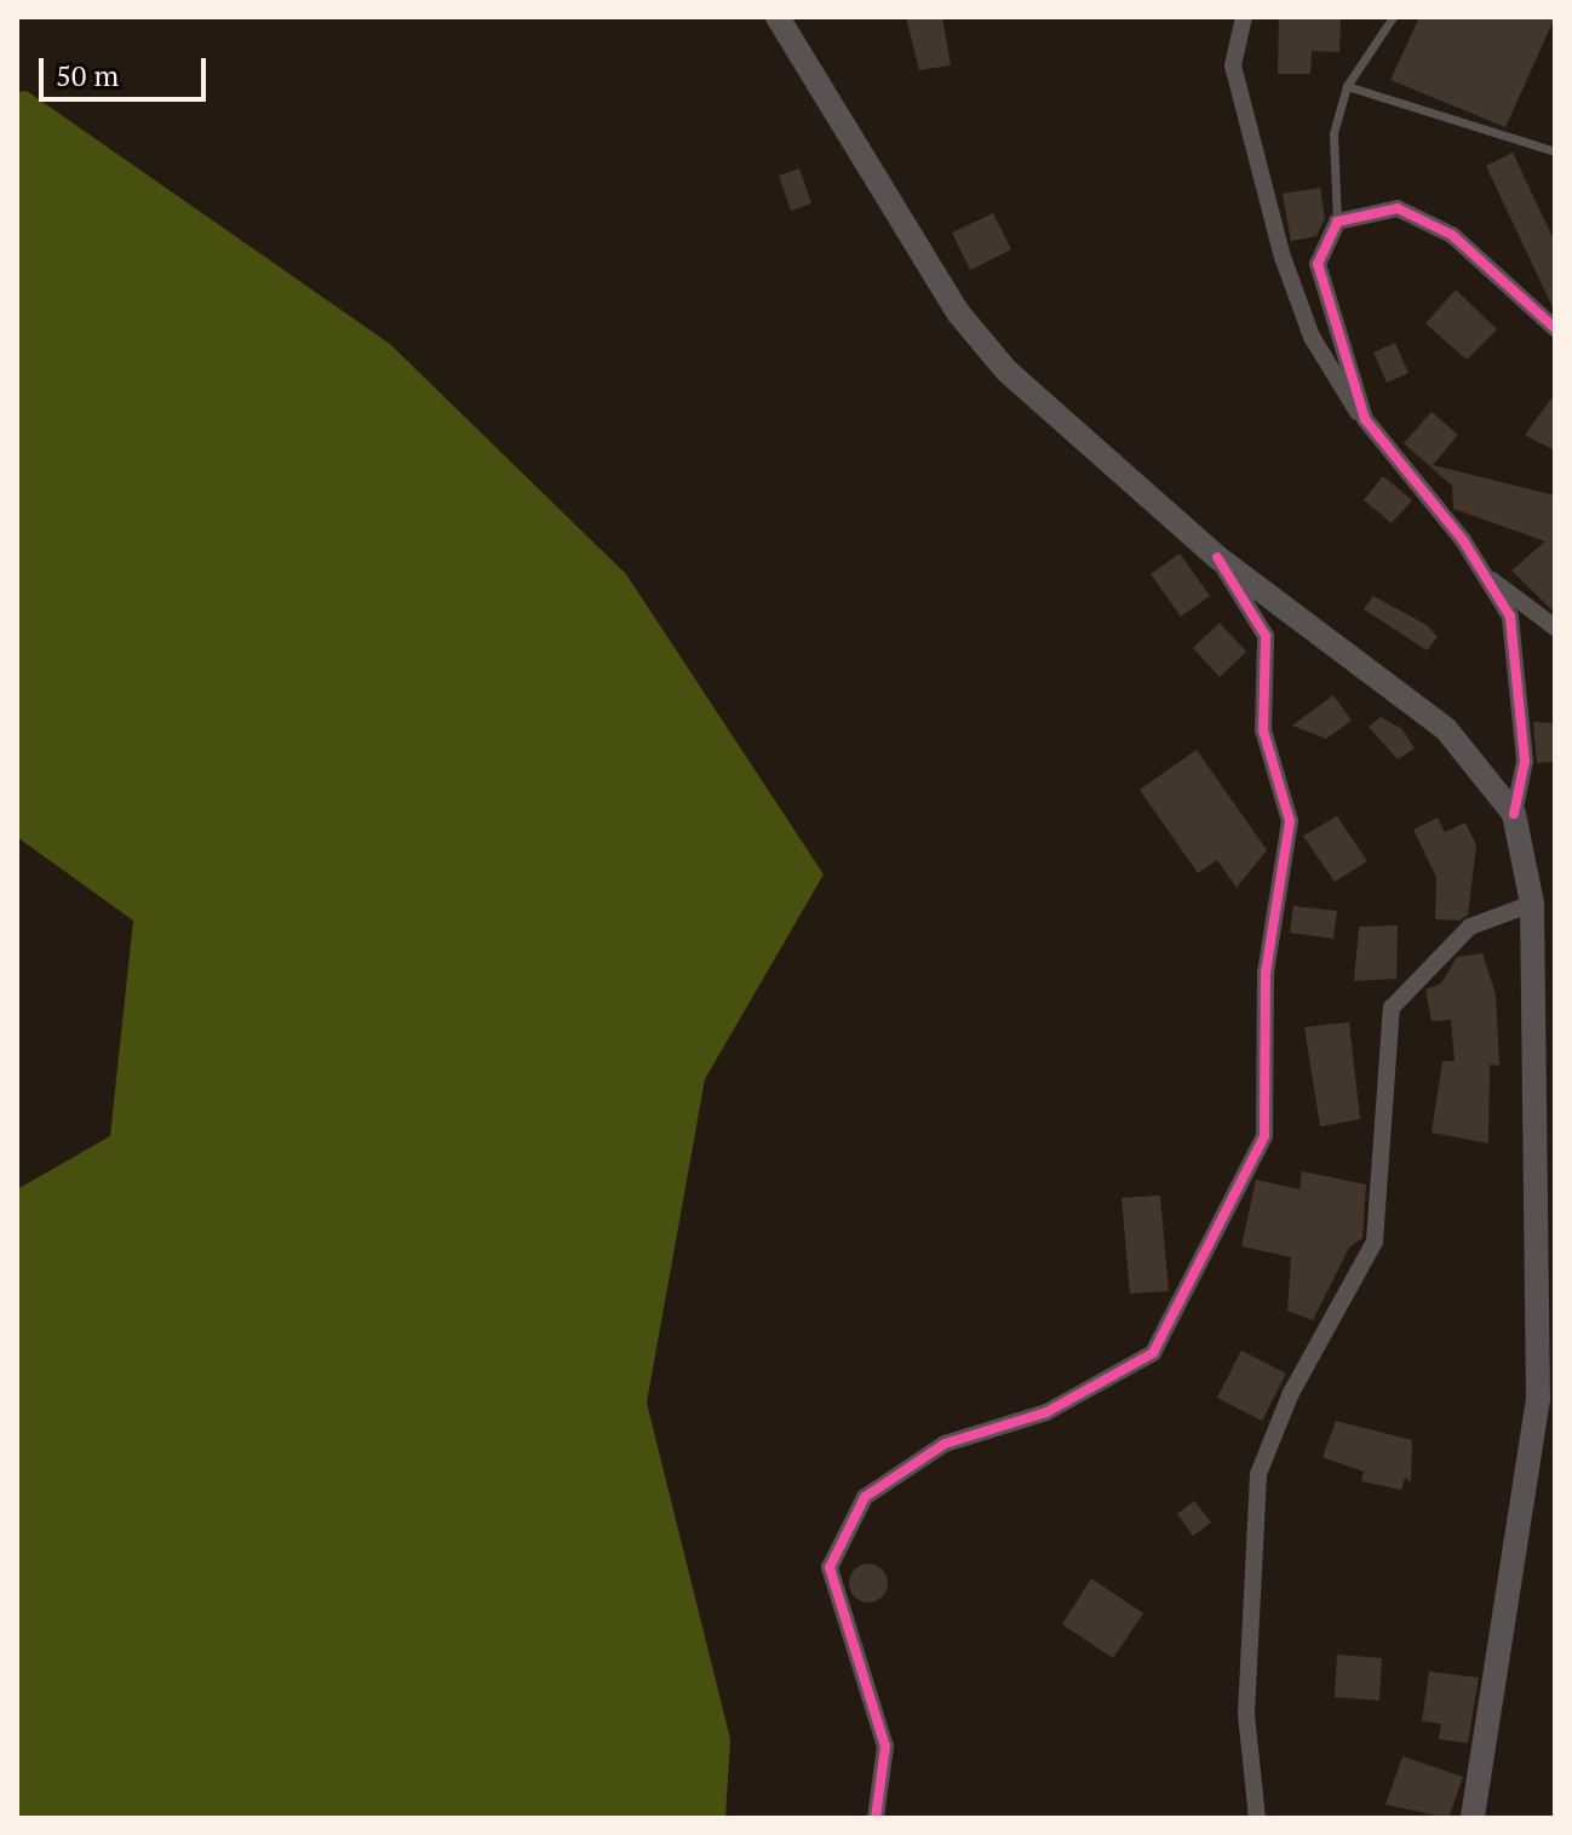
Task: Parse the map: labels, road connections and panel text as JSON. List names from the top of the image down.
{
  "scale_bar": "50 m"
}
